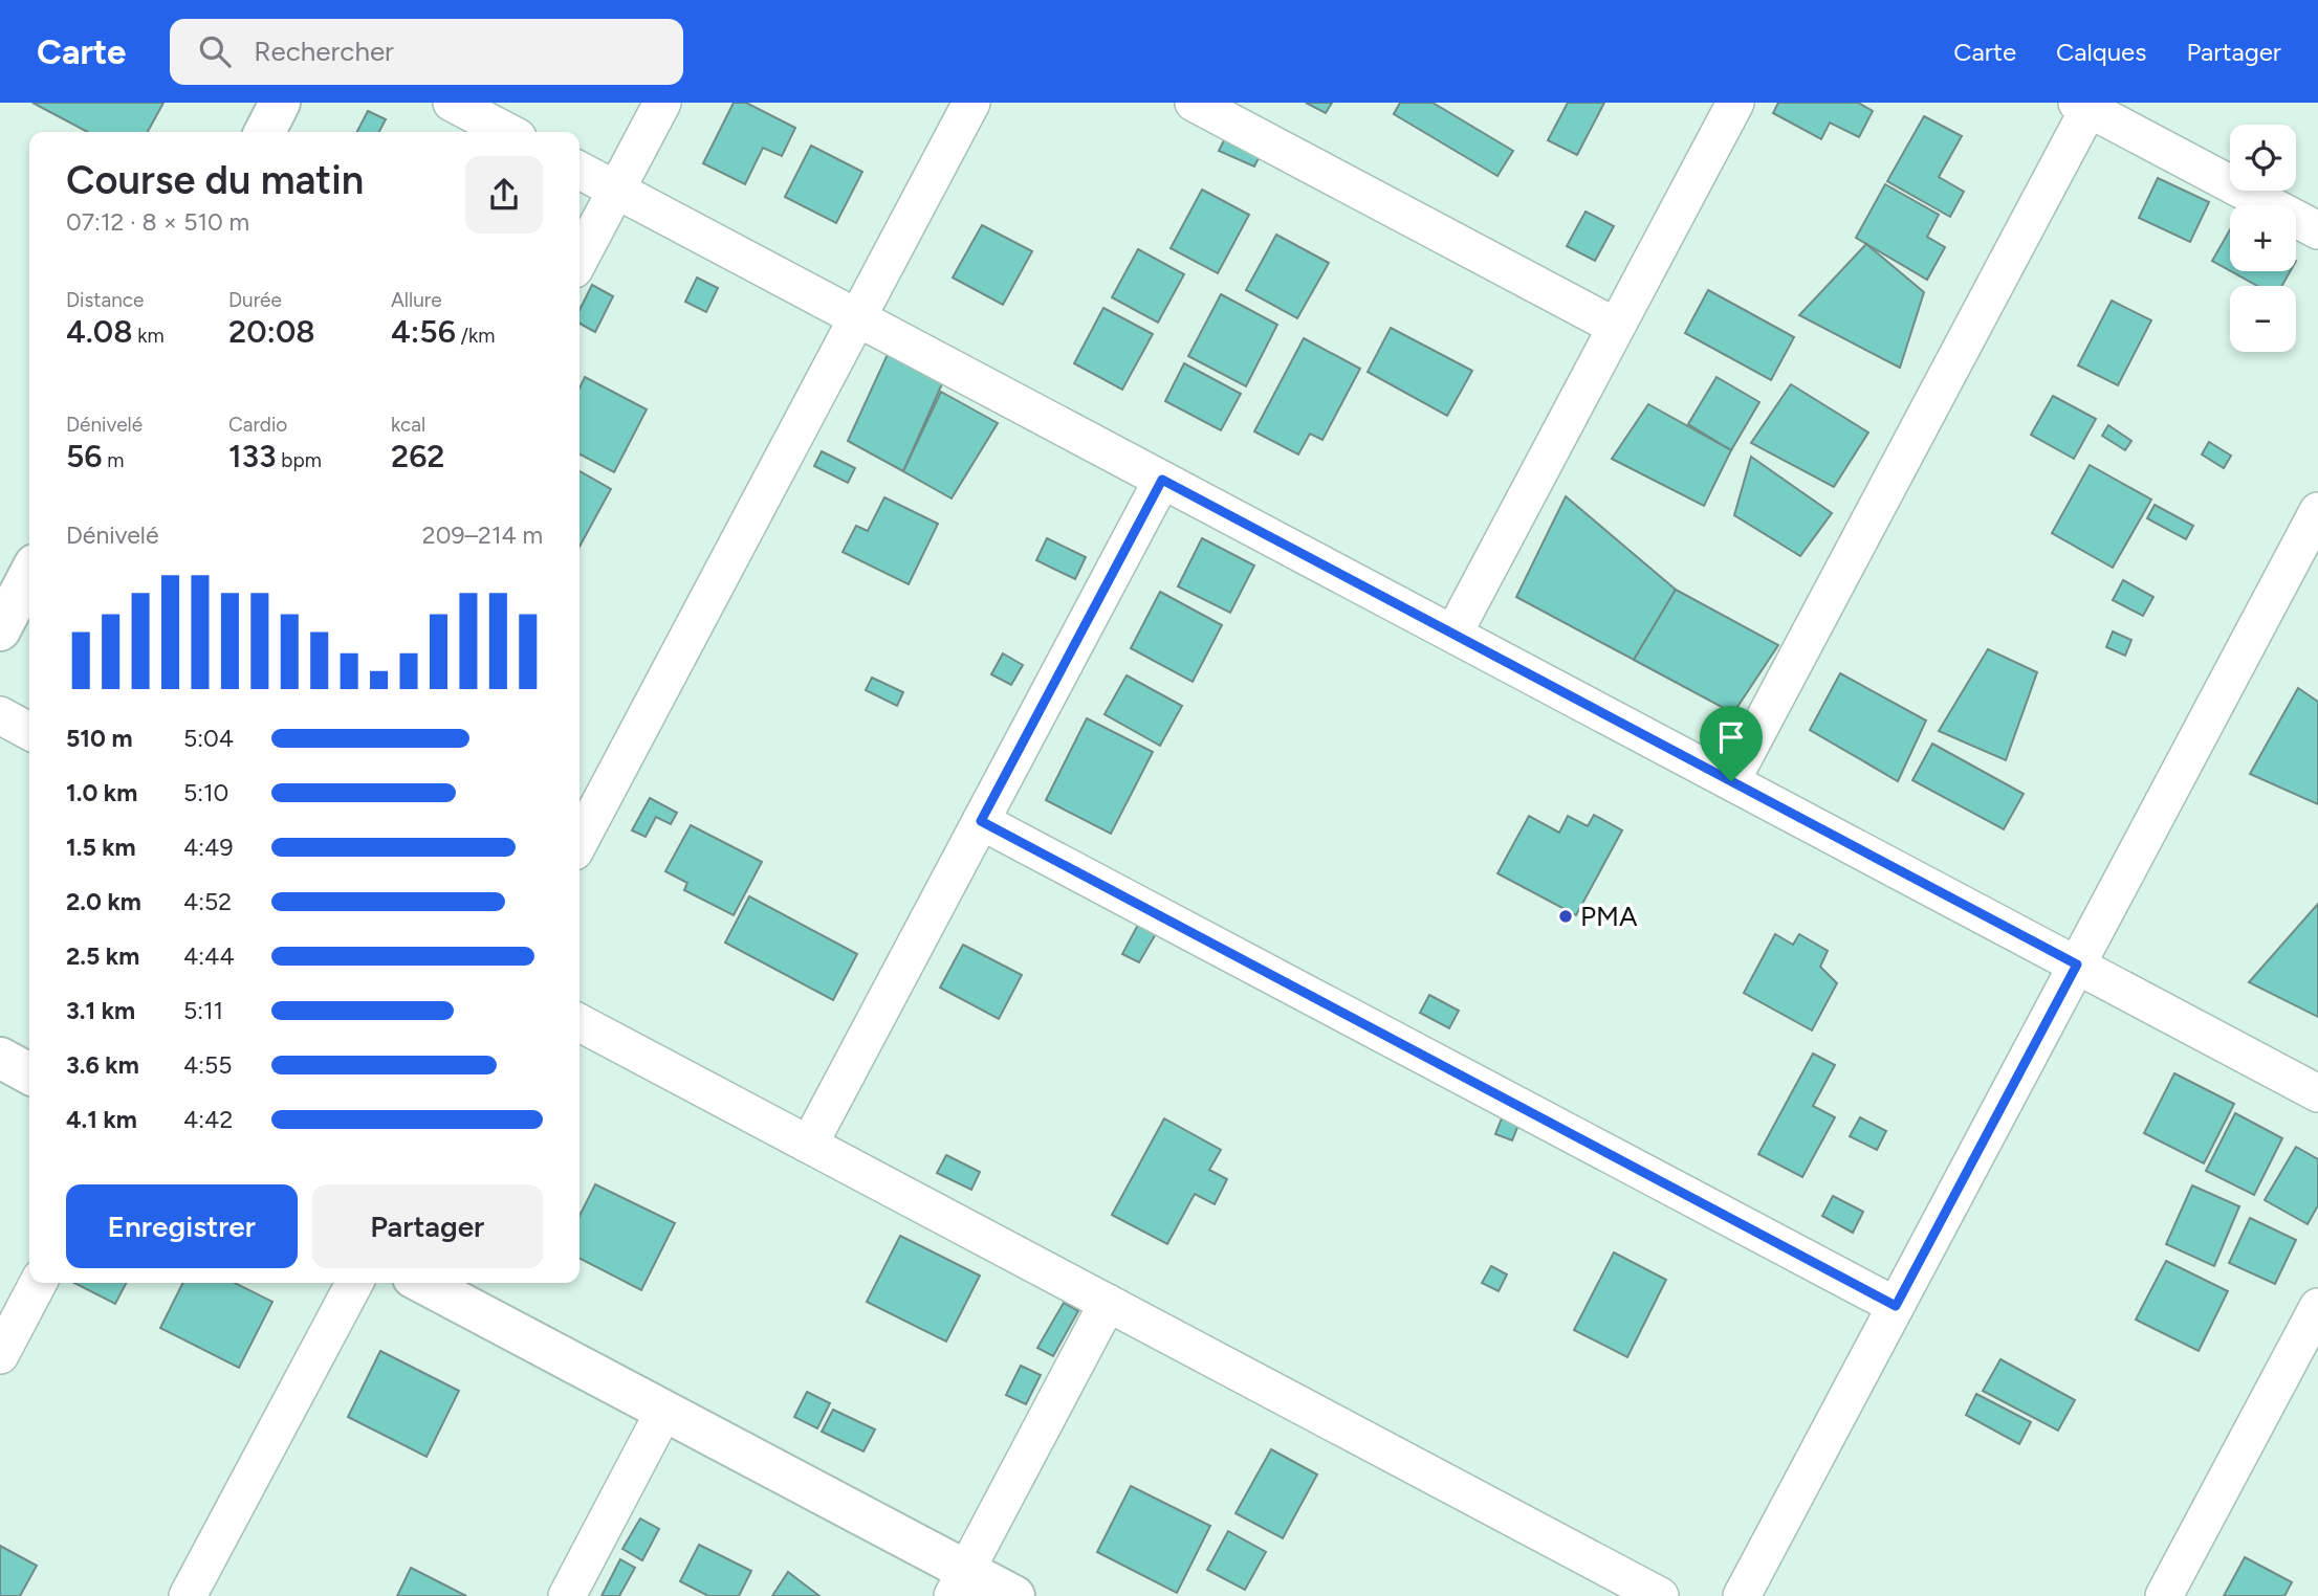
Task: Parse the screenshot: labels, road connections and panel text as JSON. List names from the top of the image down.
{
  "places": ["PMA"],
  "page": {
    "header": "Carte",
    "search": "Rechercher",
    "nav": ["Carte", "Calques", "Partager"],
    "map_buttons": ["+", "−"],
    "heading": ["Course du matin", "07:12 · 8 × 510 m"],
    "stats": [
      ["Distance", "4.08 km"],
      ["Durée", "20:08"],
      ["Allure", "4:56 /km"],
      ["Dénivelé", "56 m"],
      ["Cardio", "133 bpm"],
      ["kcal", "262"]
    ],
    "chart": ["Dénivelé", "209–214 m"],
    "list": [
      {
        "name": "510 m",
        "note": "5:04"
      },
      {
        "name": "1.0 km",
        "note": "5:10"
      },
      {
        "name": "1.5 km",
        "note": "4:49"
      },
      {
        "name": "2.0 km",
        "note": "4:52"
      },
      {
        "name": "2.5 km",
        "note": "4:44"
      },
      {
        "name": "3.1 km",
        "note": "5:11"
      },
      {
        "name": "3.6 km",
        "note": "4:55"
      },
      {
        "name": "4.1 km",
        "note": "4:42"
      }
    ],
    "buttons": ["Enregistrer", "Partager"]
  }
}
